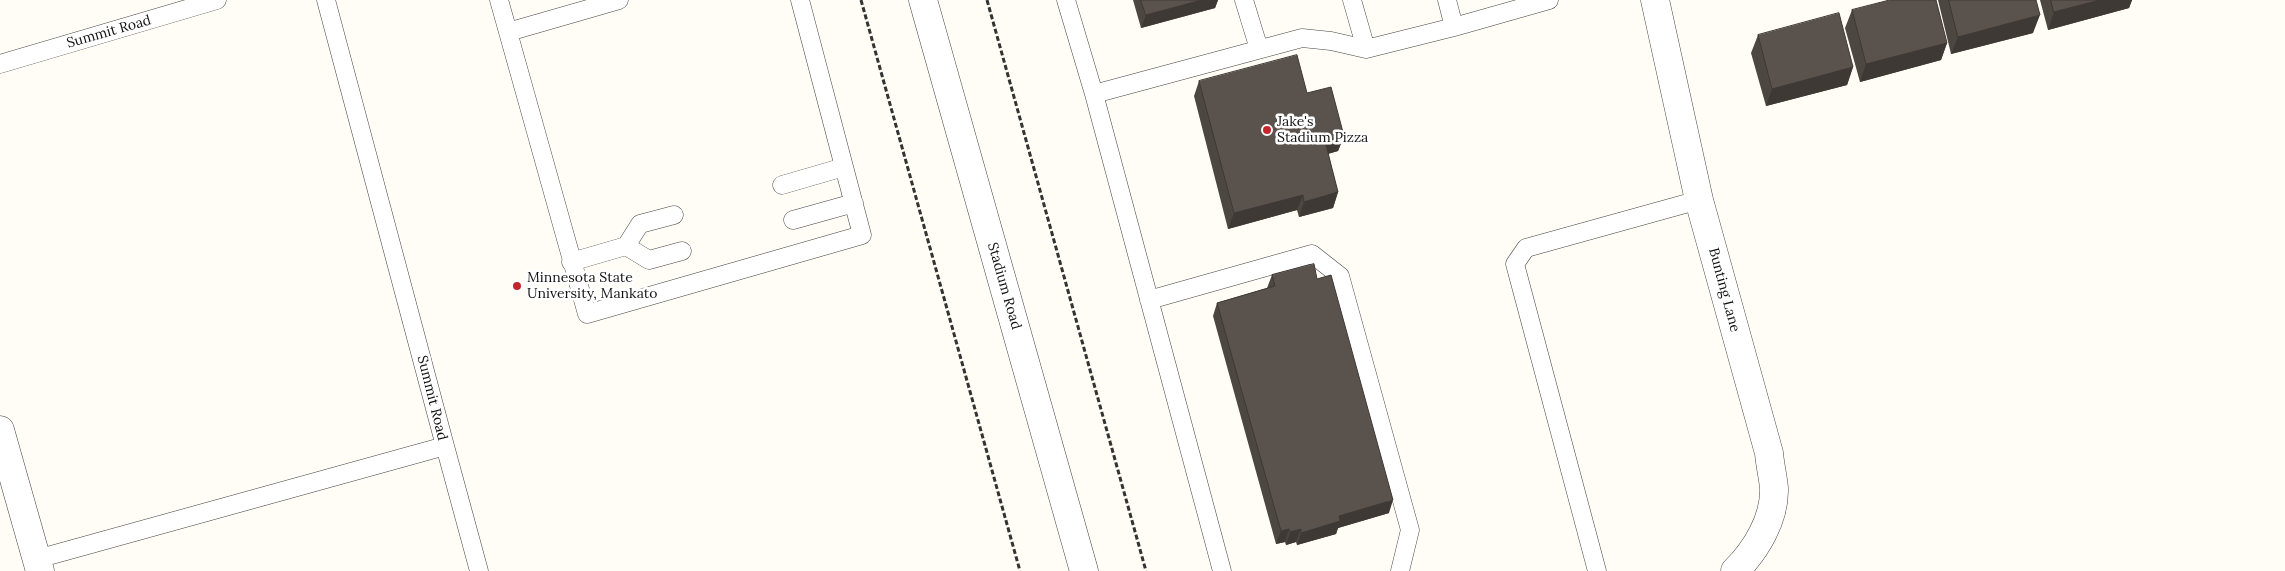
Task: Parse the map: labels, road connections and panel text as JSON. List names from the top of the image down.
{
  "streets": {
    "street": ["Stadium Road", "Bunting Lane"],
    "lane": ["Summit Road"]
  },
  "places": ["Jake's Stadium Pizza", "Minnesota State University, Mankato"]
}
